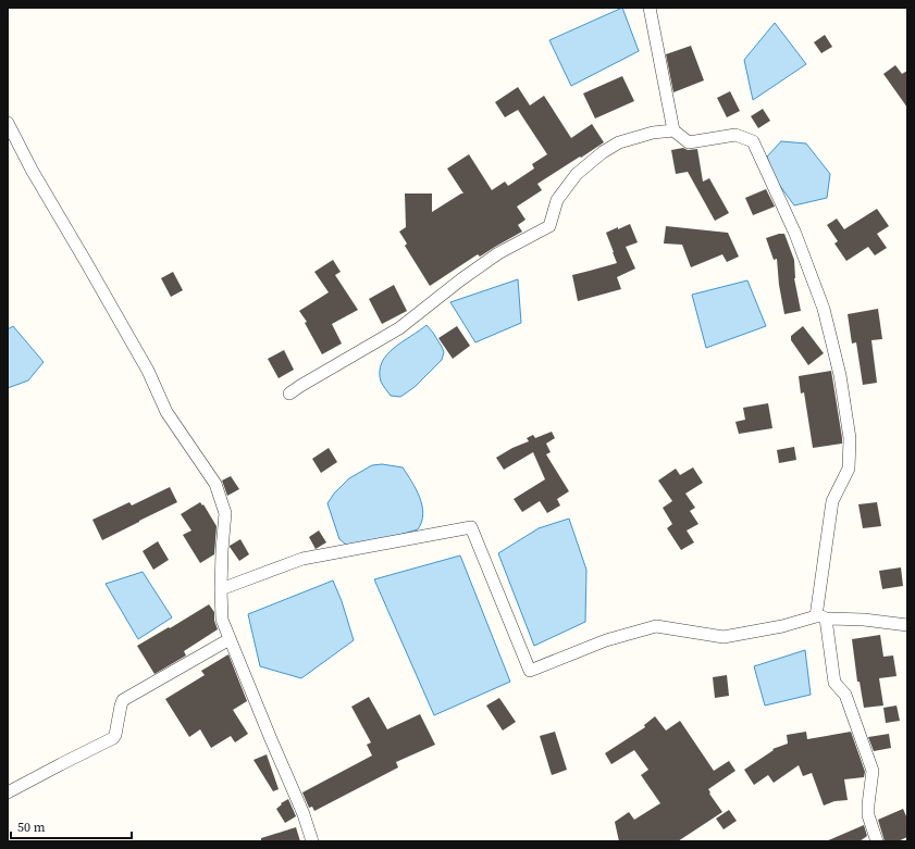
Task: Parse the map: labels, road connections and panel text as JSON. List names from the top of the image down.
{
  "scale_bar": "50 m"
}
